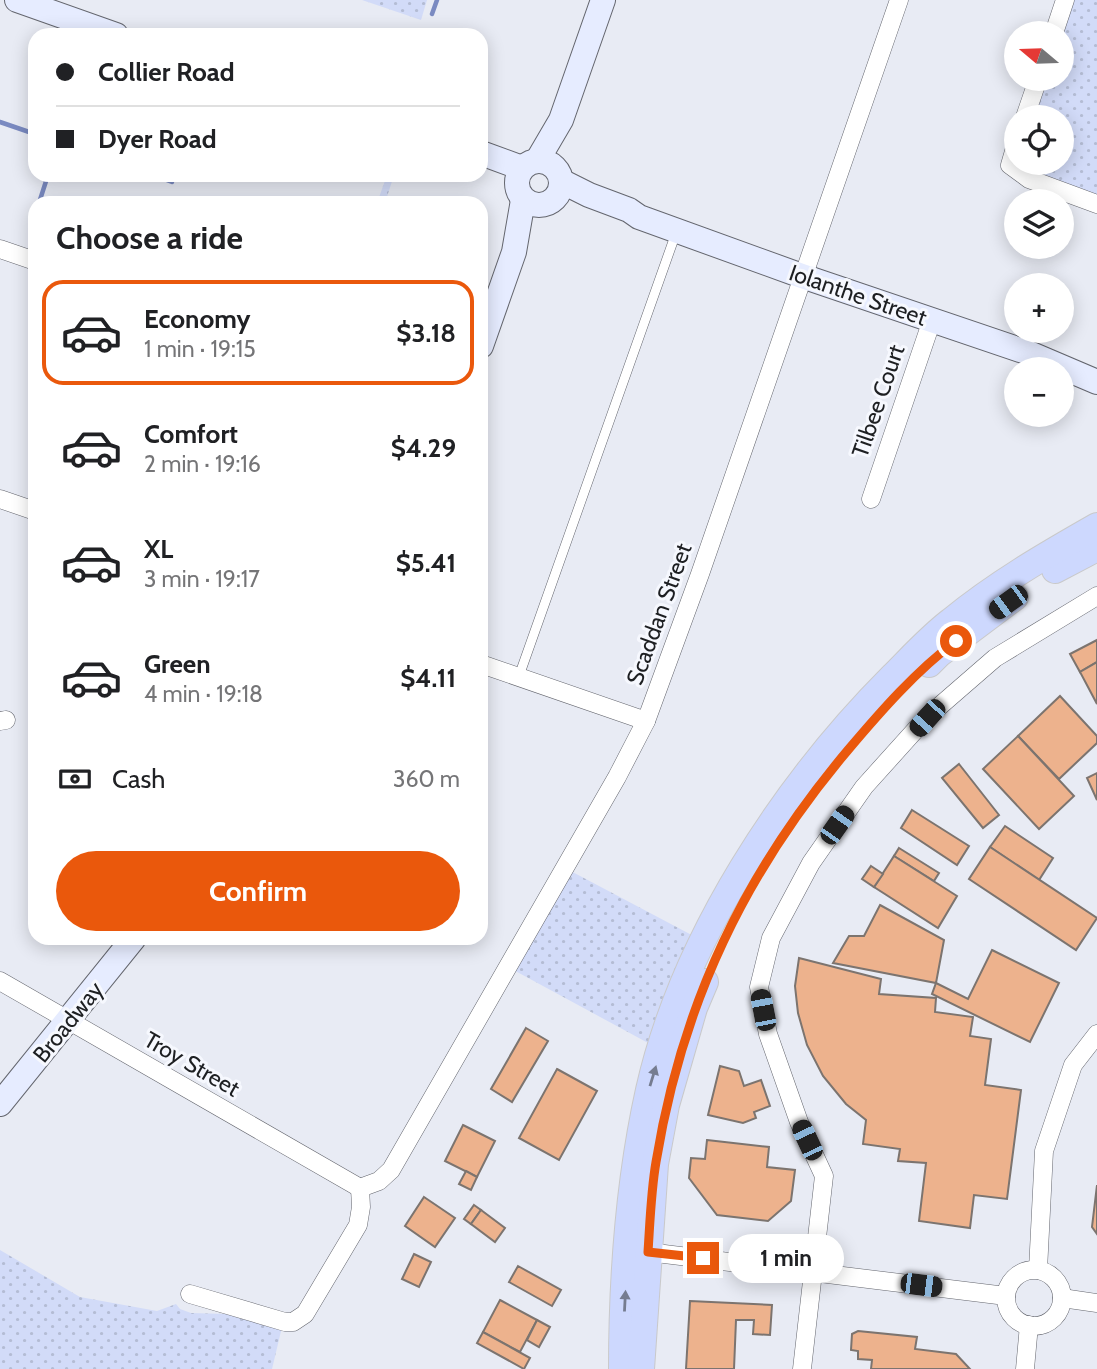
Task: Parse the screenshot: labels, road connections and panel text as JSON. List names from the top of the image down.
{
  "streets": {
    "street": [
      "Iolanthe Street",
      "Tilbee Court",
      "Scaddan Street",
      "Broadway",
      "Troy Street"
    ]
  },
  "crossings": [
    ["Iolanthe Street", "Tilbee Court"],
    ["Iolanthe Street", "Scaddan Street"],
    ["Scaddan Street", "Troy Street"],
    ["Broadway", "Troy Street"]
  ],
  "north": "left",
  "page": {
    "map_buttons": ["+", "−"],
    "banner": ["Collier Road", "Dyer Road"],
    "heading": "Choose a ride",
    "list": [
      {
        "name": "Economy",
        "note": "1 min · 19:15",
        "value": "$3.18"
      },
      {
        "name": "Comfort",
        "note": "2 min · 19:16",
        "value": "$4.29"
      },
      {
        "name": "XL",
        "note": "3 min · 19:17",
        "value": "$5.41"
      },
      {
        "name": "Green",
        "note": "4 min · 19:18",
        "value": "$4.11"
      }
    ],
    "pay": ["Cash", "360 m"],
    "buttons": "Confirm",
    "bubble": "1 min"
  }
}
